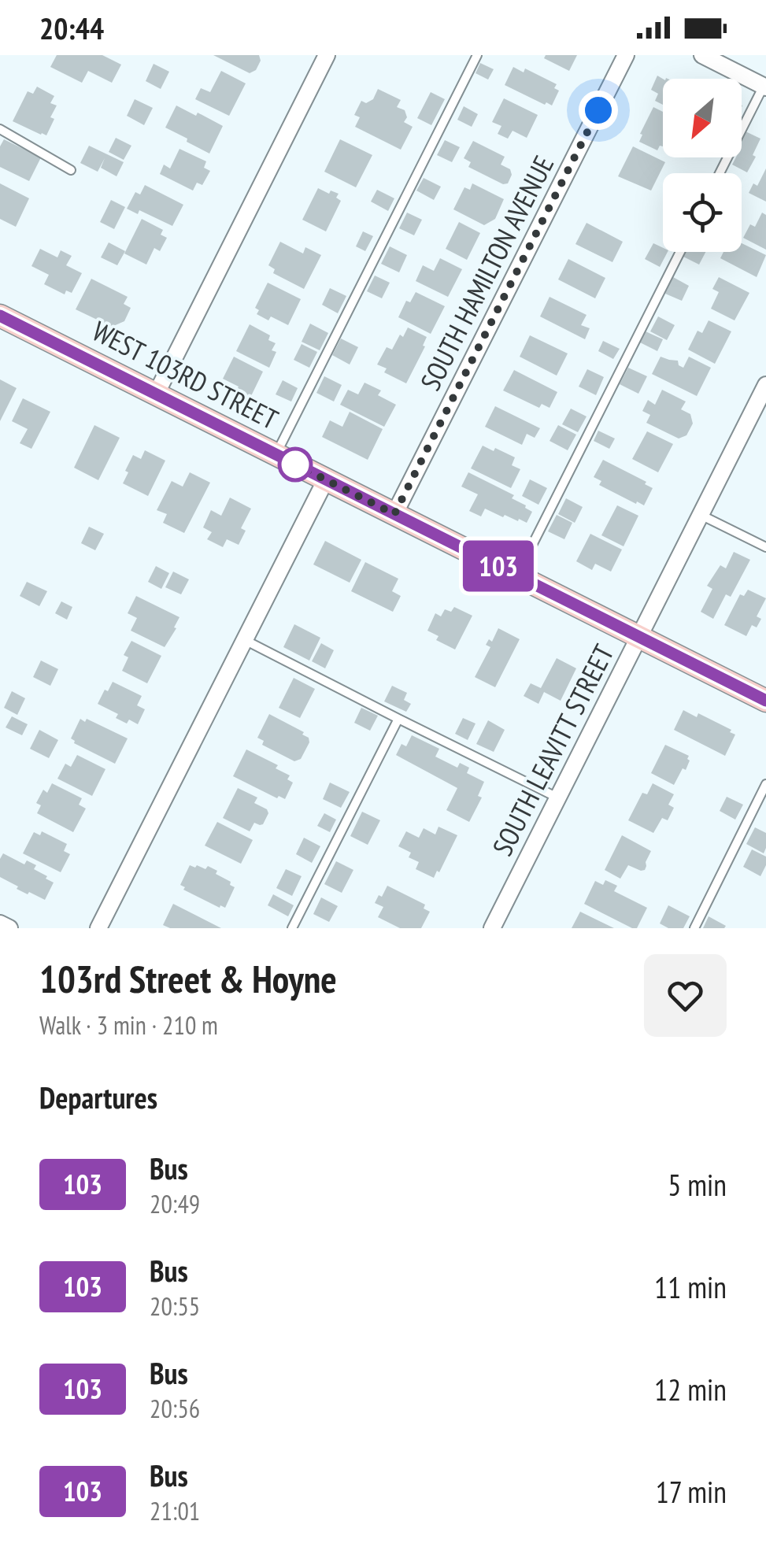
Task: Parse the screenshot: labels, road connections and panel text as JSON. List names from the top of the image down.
{
  "streets": {
    "main road": ["WEST 103RD STREET"],
    "street": ["SOUTH HAMILTON AVENUE", "SOUTH LEAVITT STREET"]
  },
  "crossings": [
    ["SOUTH HAMILTON AVENUE", "WEST 103RD STREET"],
    ["WEST 103RD STREET", "SOUTH LEAVITT STREET"]
  ],
  "lines": ["bus line 103"],
  "north": "bottom left",
  "page": {
    "status": "20:44",
    "on_map": "103",
    "heading": [
      ["103rd Street & Hoyne", "Walk · 3 min · 210 m"],
      "Departures"
    ],
    "list": [
      {
        "mark": "103",
        "name": "Bus",
        "note": "20:49",
        "value": "5 min"
      },
      {
        "mark": "103",
        "name": "Bus",
        "note": "20:55",
        "value": "11 min"
      },
      {
        "mark": "103",
        "name": "Bus",
        "note": "20:56",
        "value": "12 min"
      },
      {
        "mark": "103",
        "name": "Bus",
        "note": "21:01",
        "value": "17 min"
      }
    ]
  }
}
